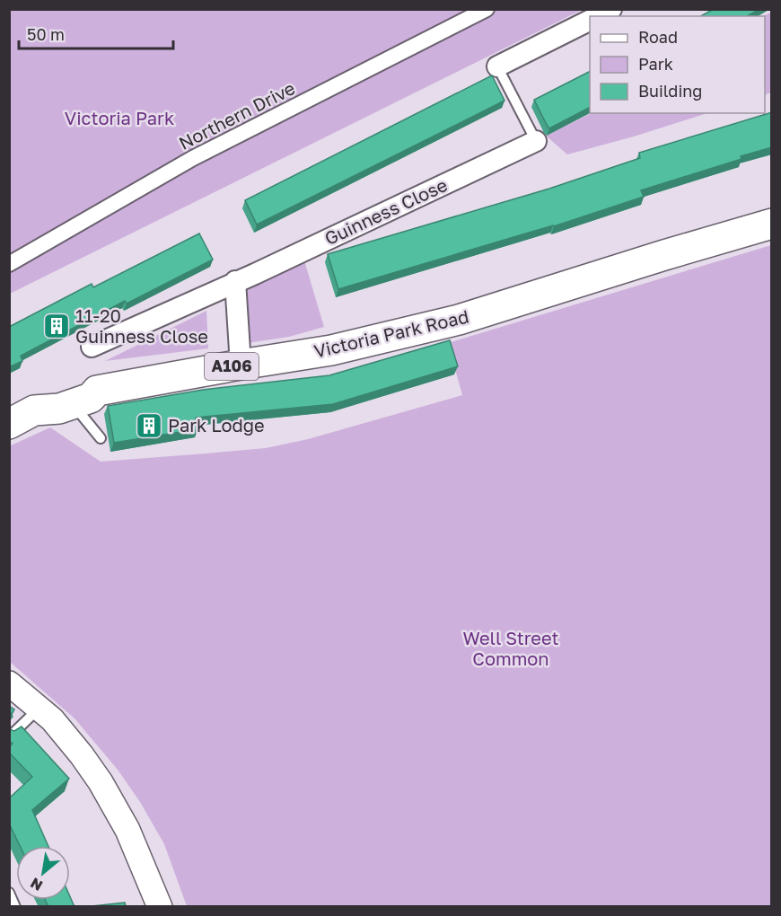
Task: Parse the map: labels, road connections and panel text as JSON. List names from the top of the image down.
{
  "streets": {
    "main road": ["Victoria Park Road", "A106"],
    "street": ["Northern Drive", "Guinness Close"]
  },
  "parks": ["Victoria Park", "Well Street Common"],
  "places": {
    "building": ["11-20 Guinness Close", "Park Lodge"]
  },
  "legend": ["Road", "Park", "Building"],
  "scale_bar": "50 m",
  "north": "bottom left"
}
